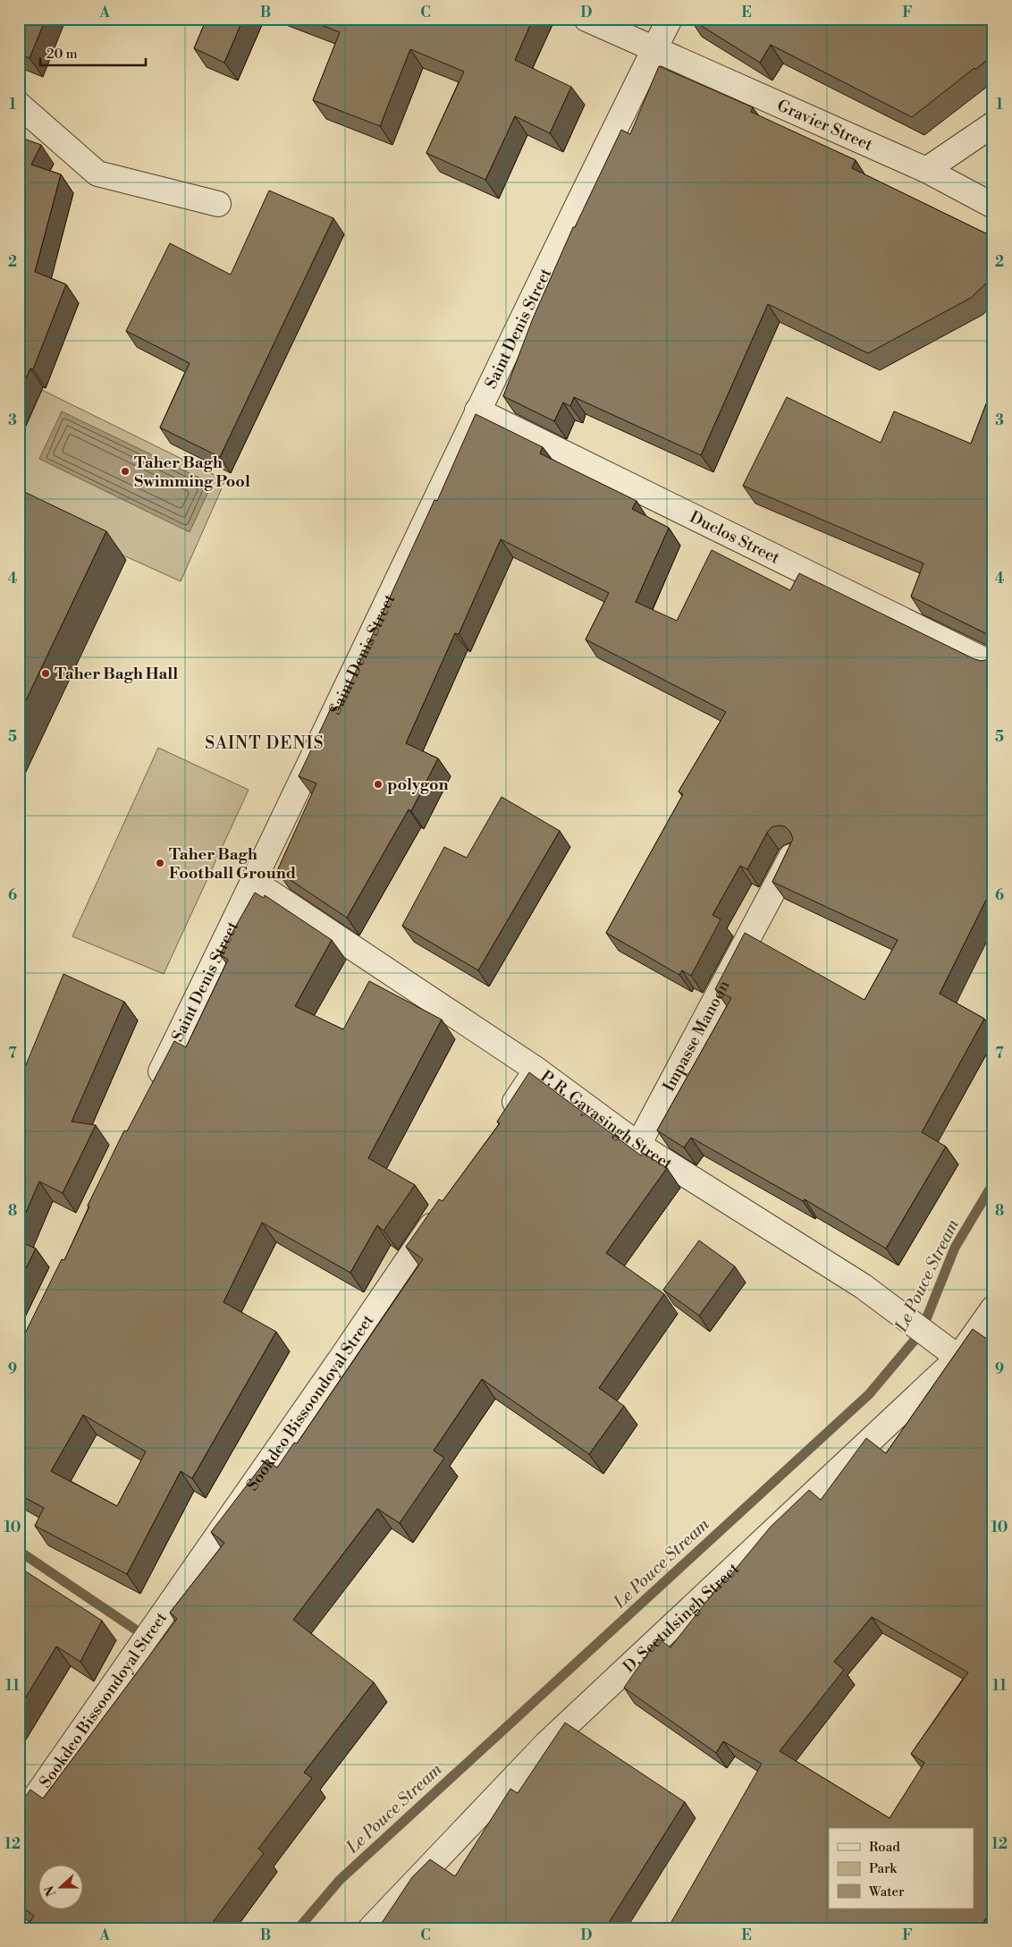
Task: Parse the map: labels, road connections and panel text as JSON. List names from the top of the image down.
{
  "streets": {
    "street": [
      "Gravier Street",
      "Saint Denis Street",
      "Duclos Street",
      "Impasse Manoon",
      "P. R. Gayasingh Street",
      "Sookdeo Bissoondoyal Street",
      "D. Seetulsingh Street"
    ]
  },
  "crossings": [
    ["Gravier Street", "Saint Denis Street"],
    ["Saint Denis Street", "Duclos Street"],
    ["Saint Denis Street", "P. R. Gayasingh Street"],
    ["Impasse Manoon", "P. R. Gayasingh Street"],
    ["P. R. Gayasingh Street", "D. Seetulsingh Street"]
  ],
  "districts": ["SAINT DENIS"],
  "water": ["Le Pouce Stream"],
  "places": [
    "Taher Bagh Swimming Pool",
    "Taher Bagh Hall",
    "polygon",
    "Taher Bagh Football Ground"
  ],
  "legend": ["Road", "Park", "Water"],
  "scale_bar": "20 m",
  "north": "left",
  "grid": {
    "columns": [
      "A",
      "B",
      "C",
      "D",
      "E",
      "F"
    ],
    "rows": [
      "1",
      "2",
      "3",
      "4",
      "5",
      "6",
      "7",
      "8",
      "9",
      "10",
      "11",
      "12"
    ]
  }
}
